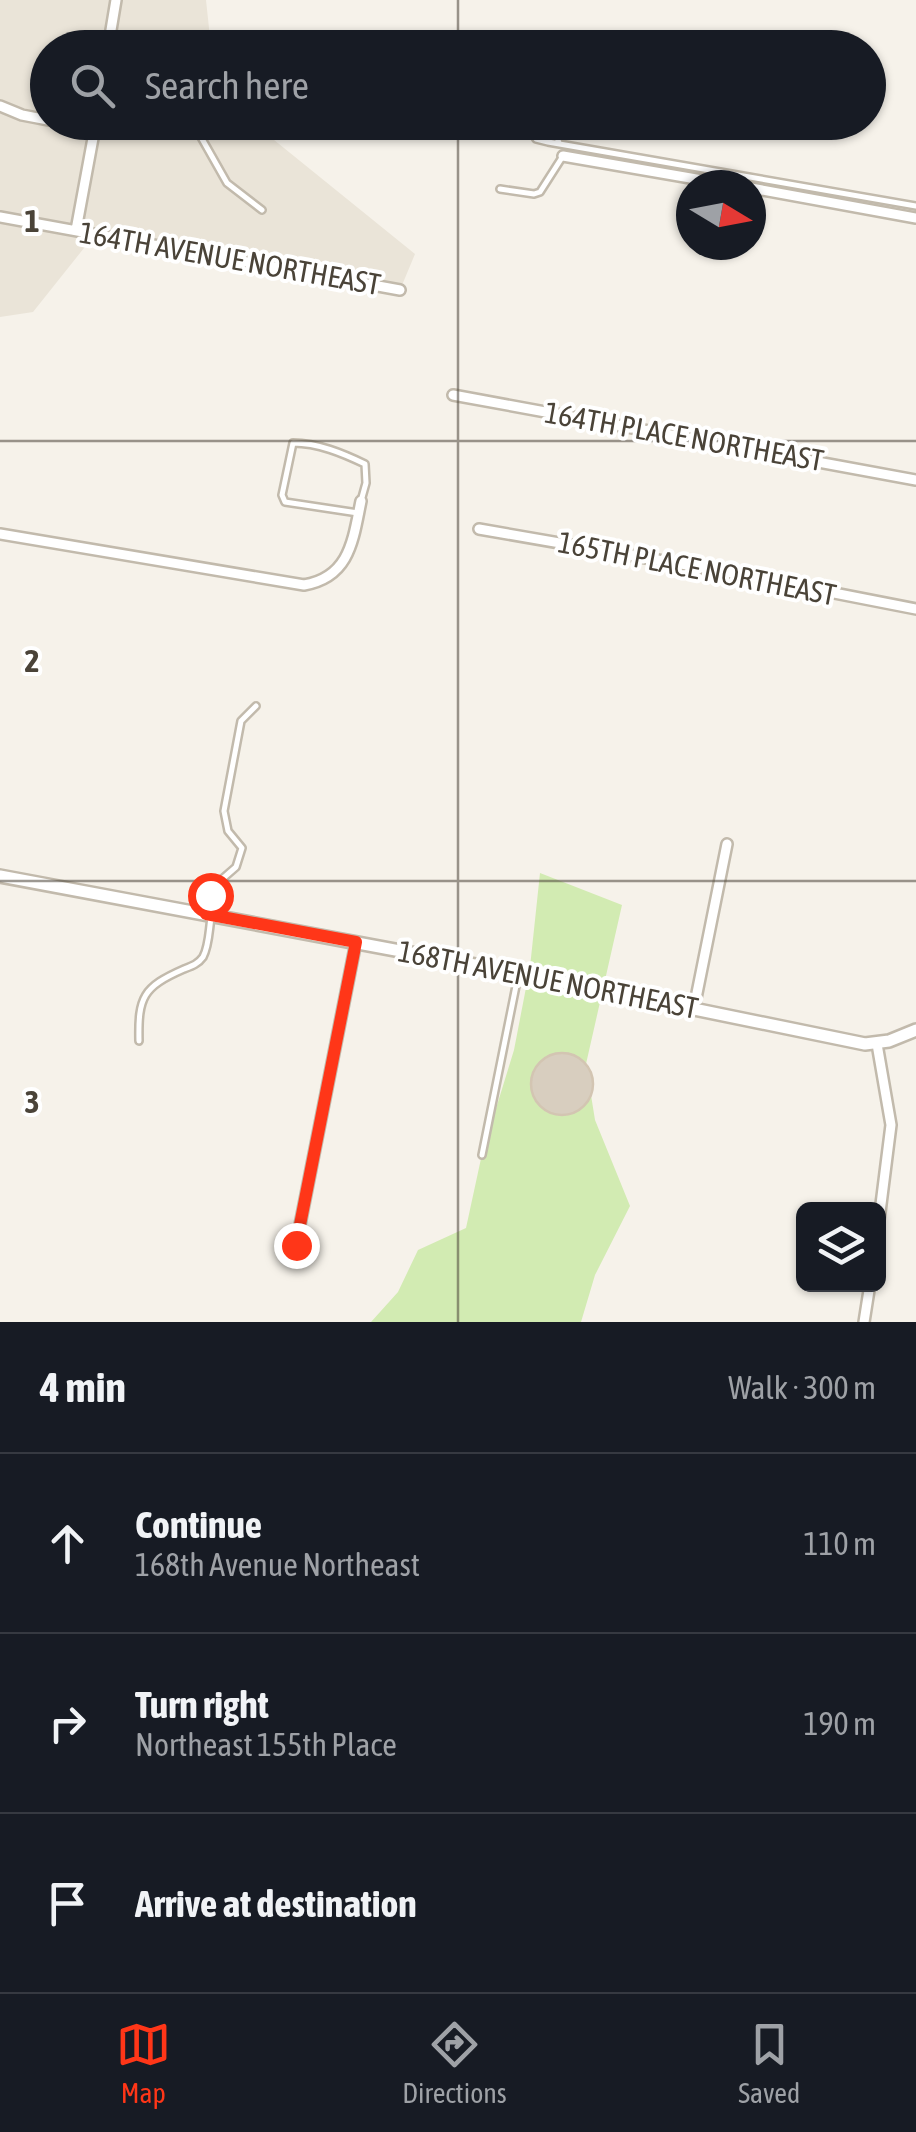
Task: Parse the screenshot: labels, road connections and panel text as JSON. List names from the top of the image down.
{
  "streets": {
    "street": [
      "164TH AVENUE NORTHEAST",
      "164TH PLACE NORTHEAST",
      "165TH PLACE NORTHEAST",
      "168TH AVENUE NORTHEAST"
    ]
  },
  "north": "right",
  "page": {
    "search": "Search here",
    "heading": ["4 min", "Walk · 300 m"],
    "list": [
      ["Continue", "168th Avenue Northeast", "110 m"],
      ["Turn right", "Northeast 155th Place", "190 m"],
      "Arrive at destination"
    ],
    "nav": ["Map", "Directions", "Saved"]
  },
  "grid": {
    "rows": ["1", "2", "3"]
  }
}
